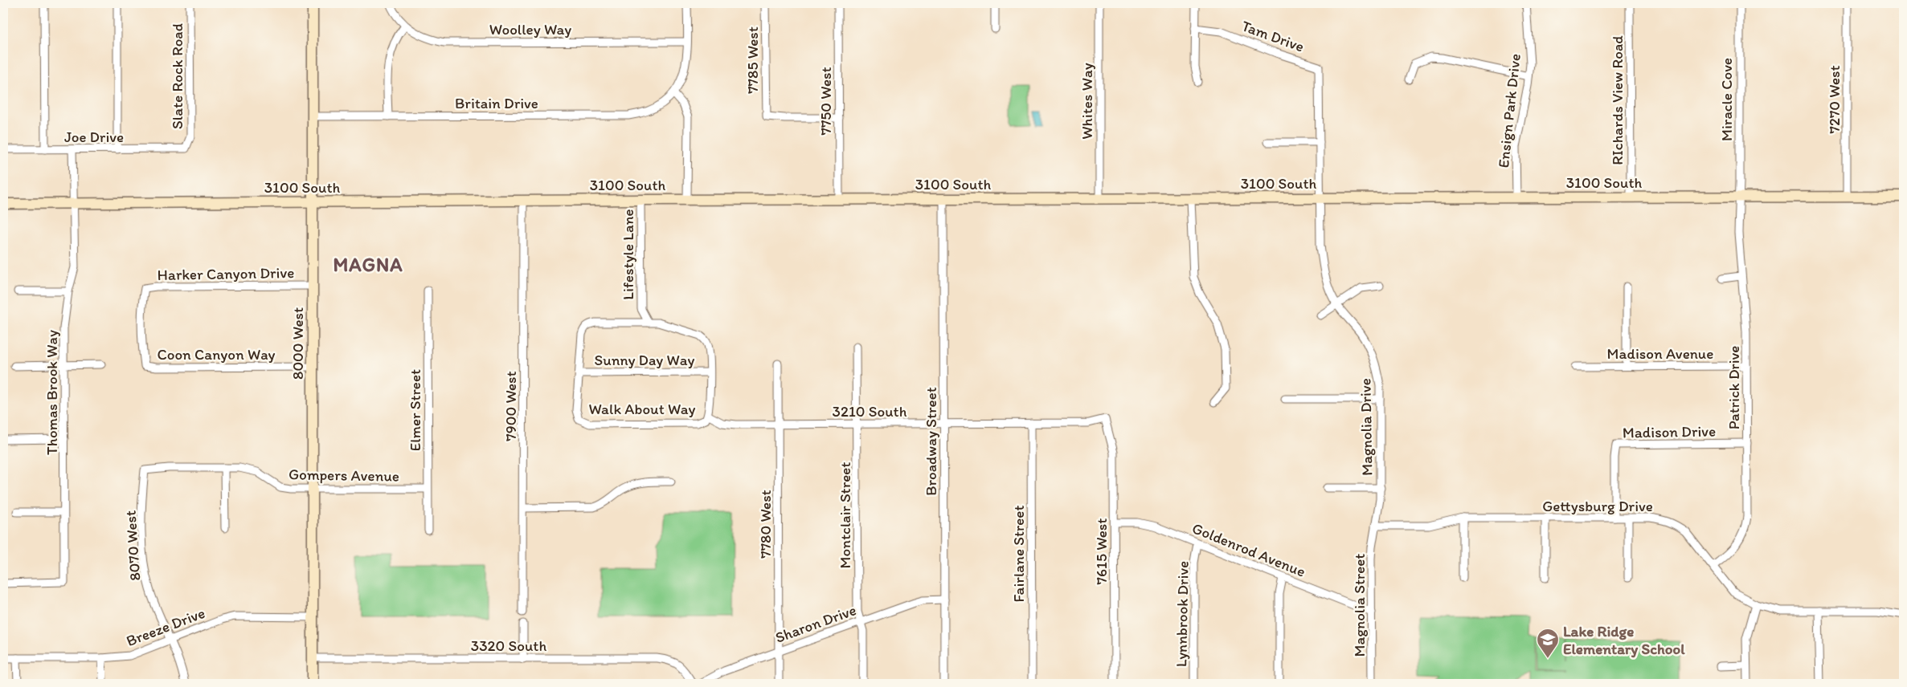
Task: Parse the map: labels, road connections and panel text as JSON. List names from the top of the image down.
{
  "streets": {
    "street": [
      "Woolley Way",
      "Tam Drive",
      "7785 West",
      "Slate Rock Road",
      "Miracle Cove",
      "7270 West",
      "RIchards View Road",
      "7750 West",
      "Whites Way",
      "Britain Drive",
      "Ensign Park Drive",
      "Joe Drive",
      "3100 South",
      "Lifestyle Lane",
      "Harker Canyon Drive",
      "8000 West",
      "Madison Avenue",
      "Coon Canyon Way",
      "Sunny Day Way",
      "Patrick Drive",
      "Thomas Brook Way",
      "7900 West",
      "Walk About Way",
      "Elmer Street",
      "3210 South",
      "Magnolia Drive",
      "Madison Drive",
      "Broadway Street",
      "Gompers Avenue",
      "Gettysburg Drive",
      "Montclair Street",
      "7780 West",
      "8070 West",
      "Goldenrod Avenue",
      "7615 West",
      "Fairlane Street",
      "Magnolia Street",
      "Lynnbrook Drive",
      "Sharon Drive",
      "Breeze Drive",
      "3320 South"
    ]
  },
  "crossings": [
    ["Tam Drive", "Magnolia Drive"],
    ["7785 West", "7750 West"],
    ["Slate Rock Road", "Joe Drive"],
    ["Miracle Cove", "3100 South"],
    ["Miracle Cove", "Patrick Drive"],
    ["7270 West", "3100 South"],
    ["RIchards View Road", "3100 South"],
    ["7750 West", "3100 South"],
    ["Whites Way", "3100 South"],
    ["Britain Drive", "8000 West"],
    ["Ensign Park Drive", "3100 South"],
    ["Joe Drive", "Thomas Brook Way"],
    ["3100 South", "Lifestyle Lane"],
    ["3100 South", "8000 West"],
    ["3100 South", "Patrick Drive"],
    ["3100 South", "Thomas Brook Way"],
    ["3100 South", "7900 West"],
    ["3100 South", "Magnolia Drive"],
    ["3100 South", "Broadway Street"],
    ["Harker Canyon Drive", "8000 West"],
    ["Harker Canyon Drive", "Coon Canyon Way"],
    ["8000 West", "Coon Canyon Way"],
    ["8000 West", "Gompers Avenue"],
    ["8000 West", "Breeze Drive"],
    ["8000 West", "3320 South"],
    ["Madison Avenue", "Patrick Drive"],
    ["Sunny Day Way", "Walk About Way"],
    ["Patrick Drive", "Madison Drive"],
    ["Patrick Drive", "Gettysburg Drive"],
    ["Walk About Way", "3210 South"],
    ["Elmer Street", "Gompers Avenue"],
    ["3210 South", "Broadway Street"],
    ["3210 South", "Montclair Street"],
    ["3210 South", "7780 West"],
    ["3210 South", "7615 West"],
    ["3210 South", "Fairlane Street"],
    ["Magnolia Drive", "Gettysburg Drive"],
    ["Magnolia Drive", "Magnolia Street"],
    ["Madison Drive", "Gettysburg Drive"],
    ["Broadway Street", "Sharon Drive"],
    ["Gompers Avenue", "8070 West"],
    ["Gettysburg Drive", "Magnolia Street"],
    ["Montclair Street", "Sharon Drive"],
    ["7780 West", "Sharon Drive"],
    ["8070 West", "Breeze Drive"],
    ["Goldenrod Avenue", "7615 West"],
    ["Goldenrod Avenue", "Magnolia Street"],
    ["Goldenrod Avenue", "Lynnbrook Drive"]
  ],
  "districts": ["MAGNA"],
  "places": {
    "school or university": ["Lake Ridge Elementary School"]
  }
}
